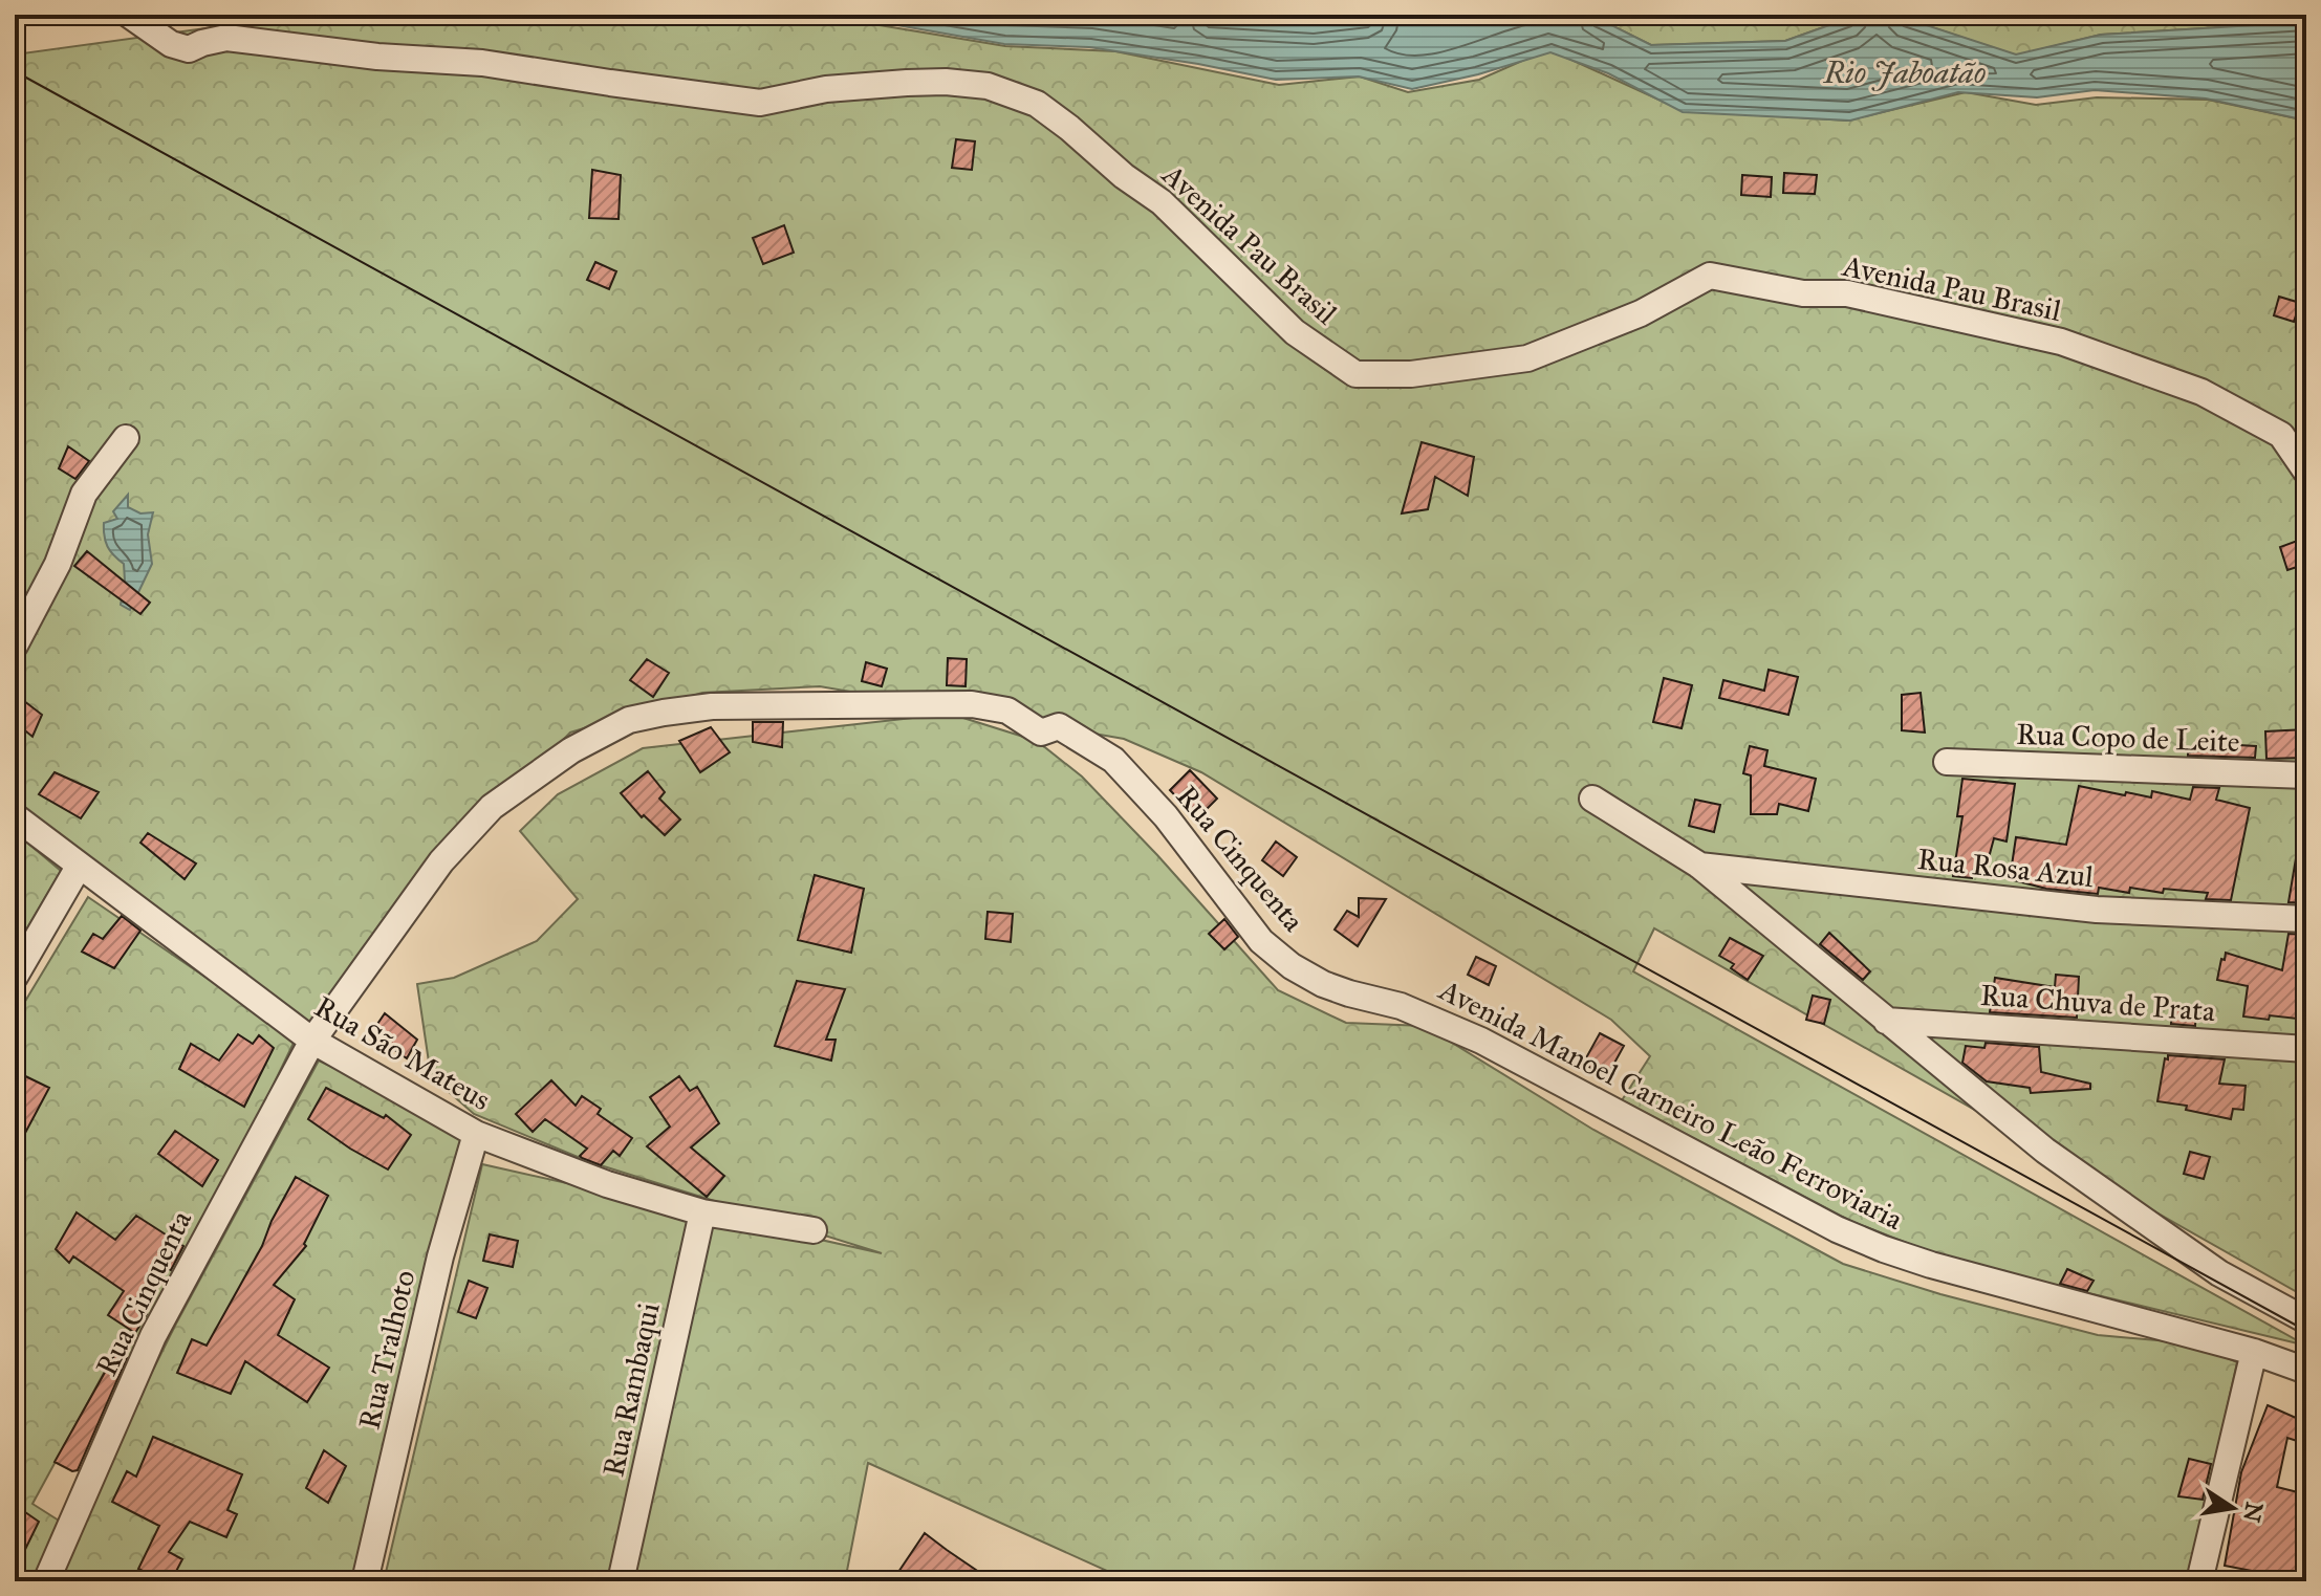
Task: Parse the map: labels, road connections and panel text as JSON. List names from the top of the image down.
{
  "streets": {
    "street": [
      "Avenida Pau Brasil",
      "Rua Copo de Leite",
      "Rua Cinquenta",
      "Rua Rosa Azul",
      "Rua Chuva de Prata",
      "Rua São Mateus",
      "Avenida Manoel Carneiro Leão Ferroviaria",
      "Rua Tralhoto",
      "Rua Rambaqui"
    ]
  },
  "crossings": [
    ["Rua Cinquenta", "Rua São Mateus"],
    ["Rua Cinquenta", "Avenida Manoel Carneiro Leão Ferroviaria"],
    ["Rua São Mateus", "Rua Tralhoto"],
    ["Rua São Mateus", "Rua Rambaqui"]
  ],
  "water": ["Rio Jaboatão"],
  "north": "right"
}
